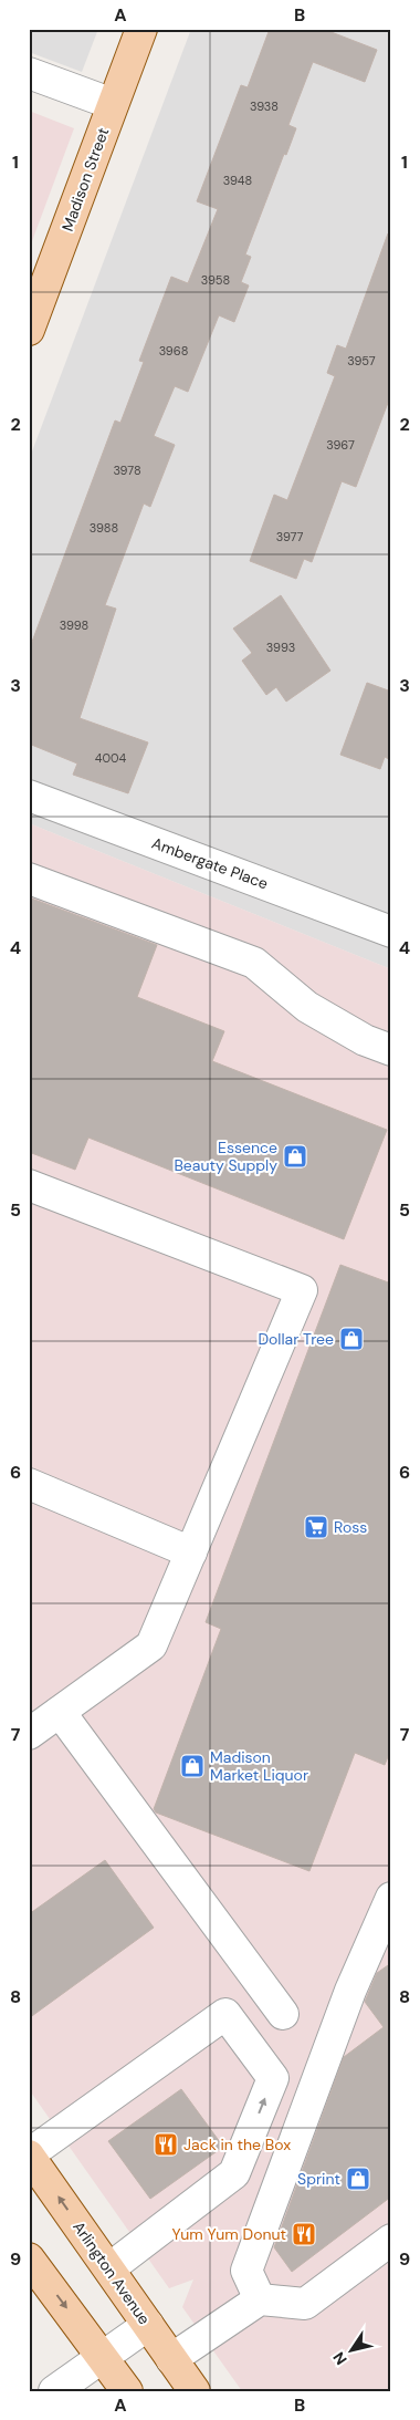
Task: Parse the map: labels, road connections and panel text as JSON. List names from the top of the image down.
{
  "streets": {
    "main road": ["Madison Street", "Arlington Avenue"],
    "street": ["Ambergate Place"]
  },
  "places": {
    "shop": [
      "Essence Beauty Supply",
      "Dollar Tree",
      "Madison Market Liquor",
      "Sprint"
    ],
    "supermarket": ["Ross"],
    "restaurant": ["Jack in the Box", "Yum Yum Donut"]
  },
  "house_numbers": [
    "3938",
    "3948",
    "3958",
    "3968",
    "3957",
    "3967",
    "3978",
    "3988",
    "3977",
    "3998",
    "3993",
    "4004"
  ],
  "north": "bottom left",
  "grid": {
    "columns": ["A", "B"],
    "rows": [
      "1",
      "2",
      "3",
      "4",
      "5",
      "6",
      "7",
      "8",
      "9"
    ]
  }
}
